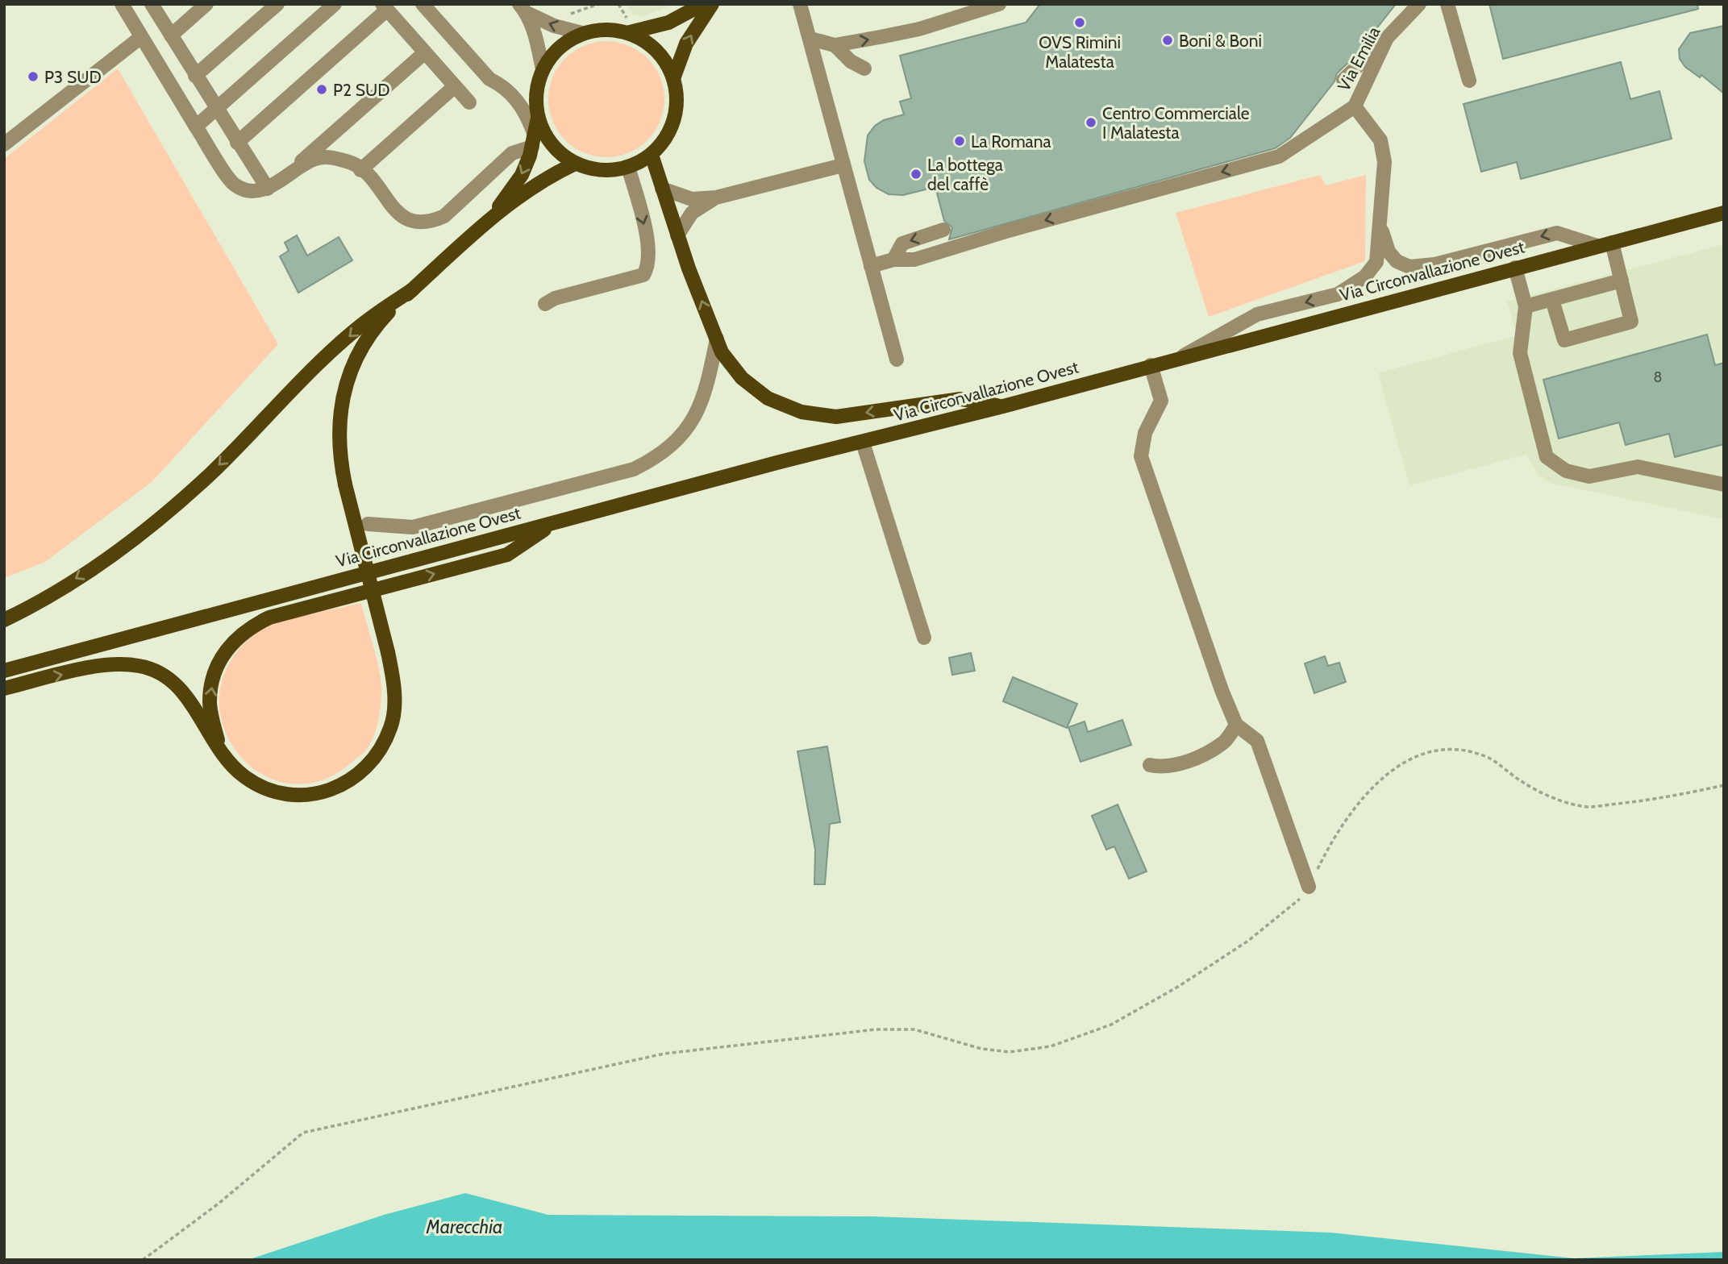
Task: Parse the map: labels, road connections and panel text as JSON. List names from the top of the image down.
{
  "streets": {
    "main road": ["Via Circonvallazione Ovest"],
    "street": ["Via Emilia"]
  },
  "water": ["Marecchia"],
  "places": [
    "OVS Rimini Malatesta",
    "Boni & Boni",
    "P3 SUD",
    "P2 SUD",
    "Centro Commerciale I Malatesta",
    "La Romana",
    "La bottega del caffè"
  ],
  "house_numbers": ["8"]
}
